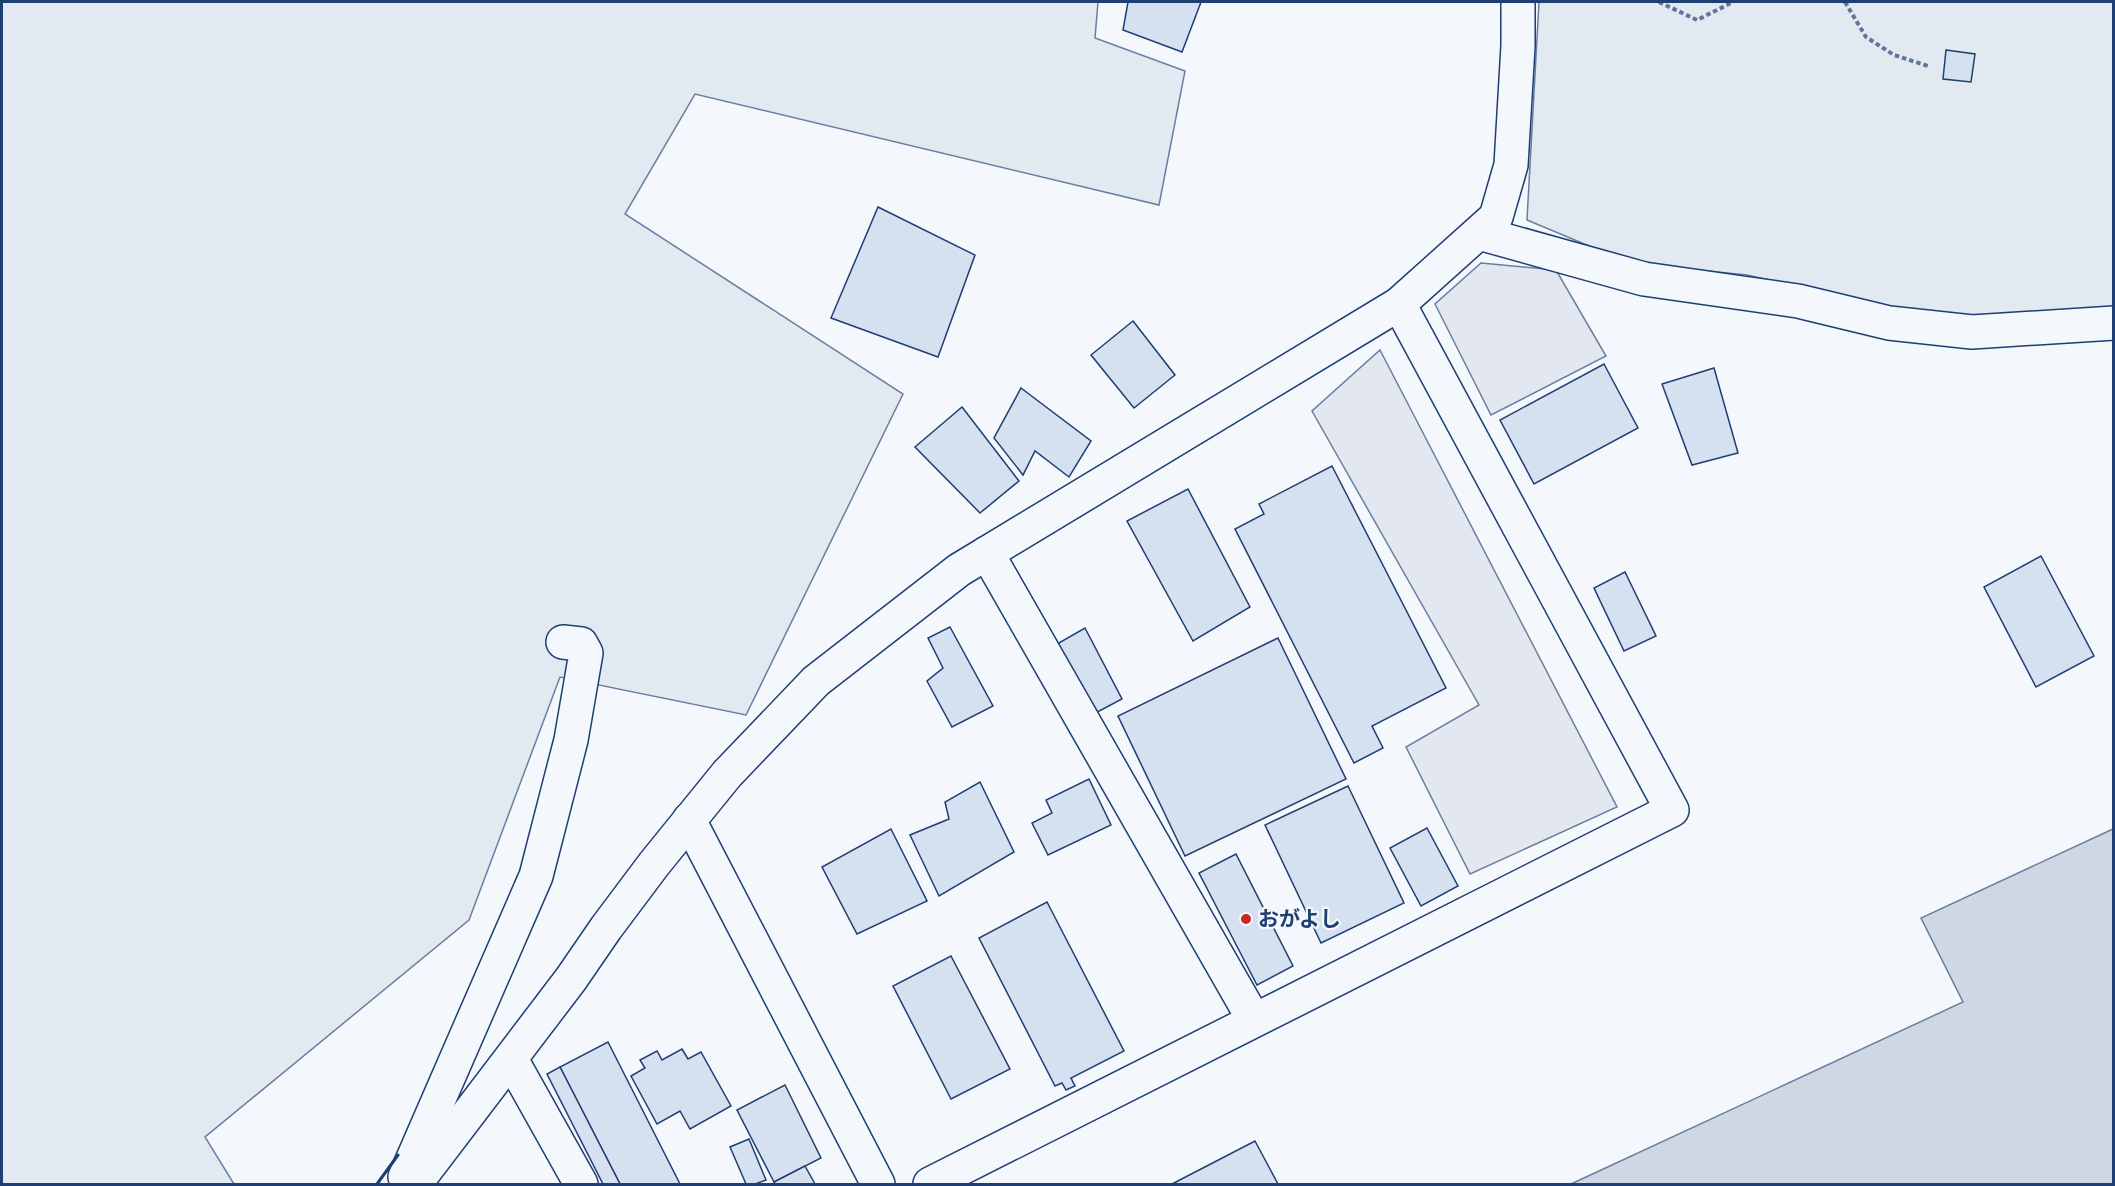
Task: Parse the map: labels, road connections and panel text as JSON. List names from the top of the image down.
{
  "places": ["おがよし"]
}
